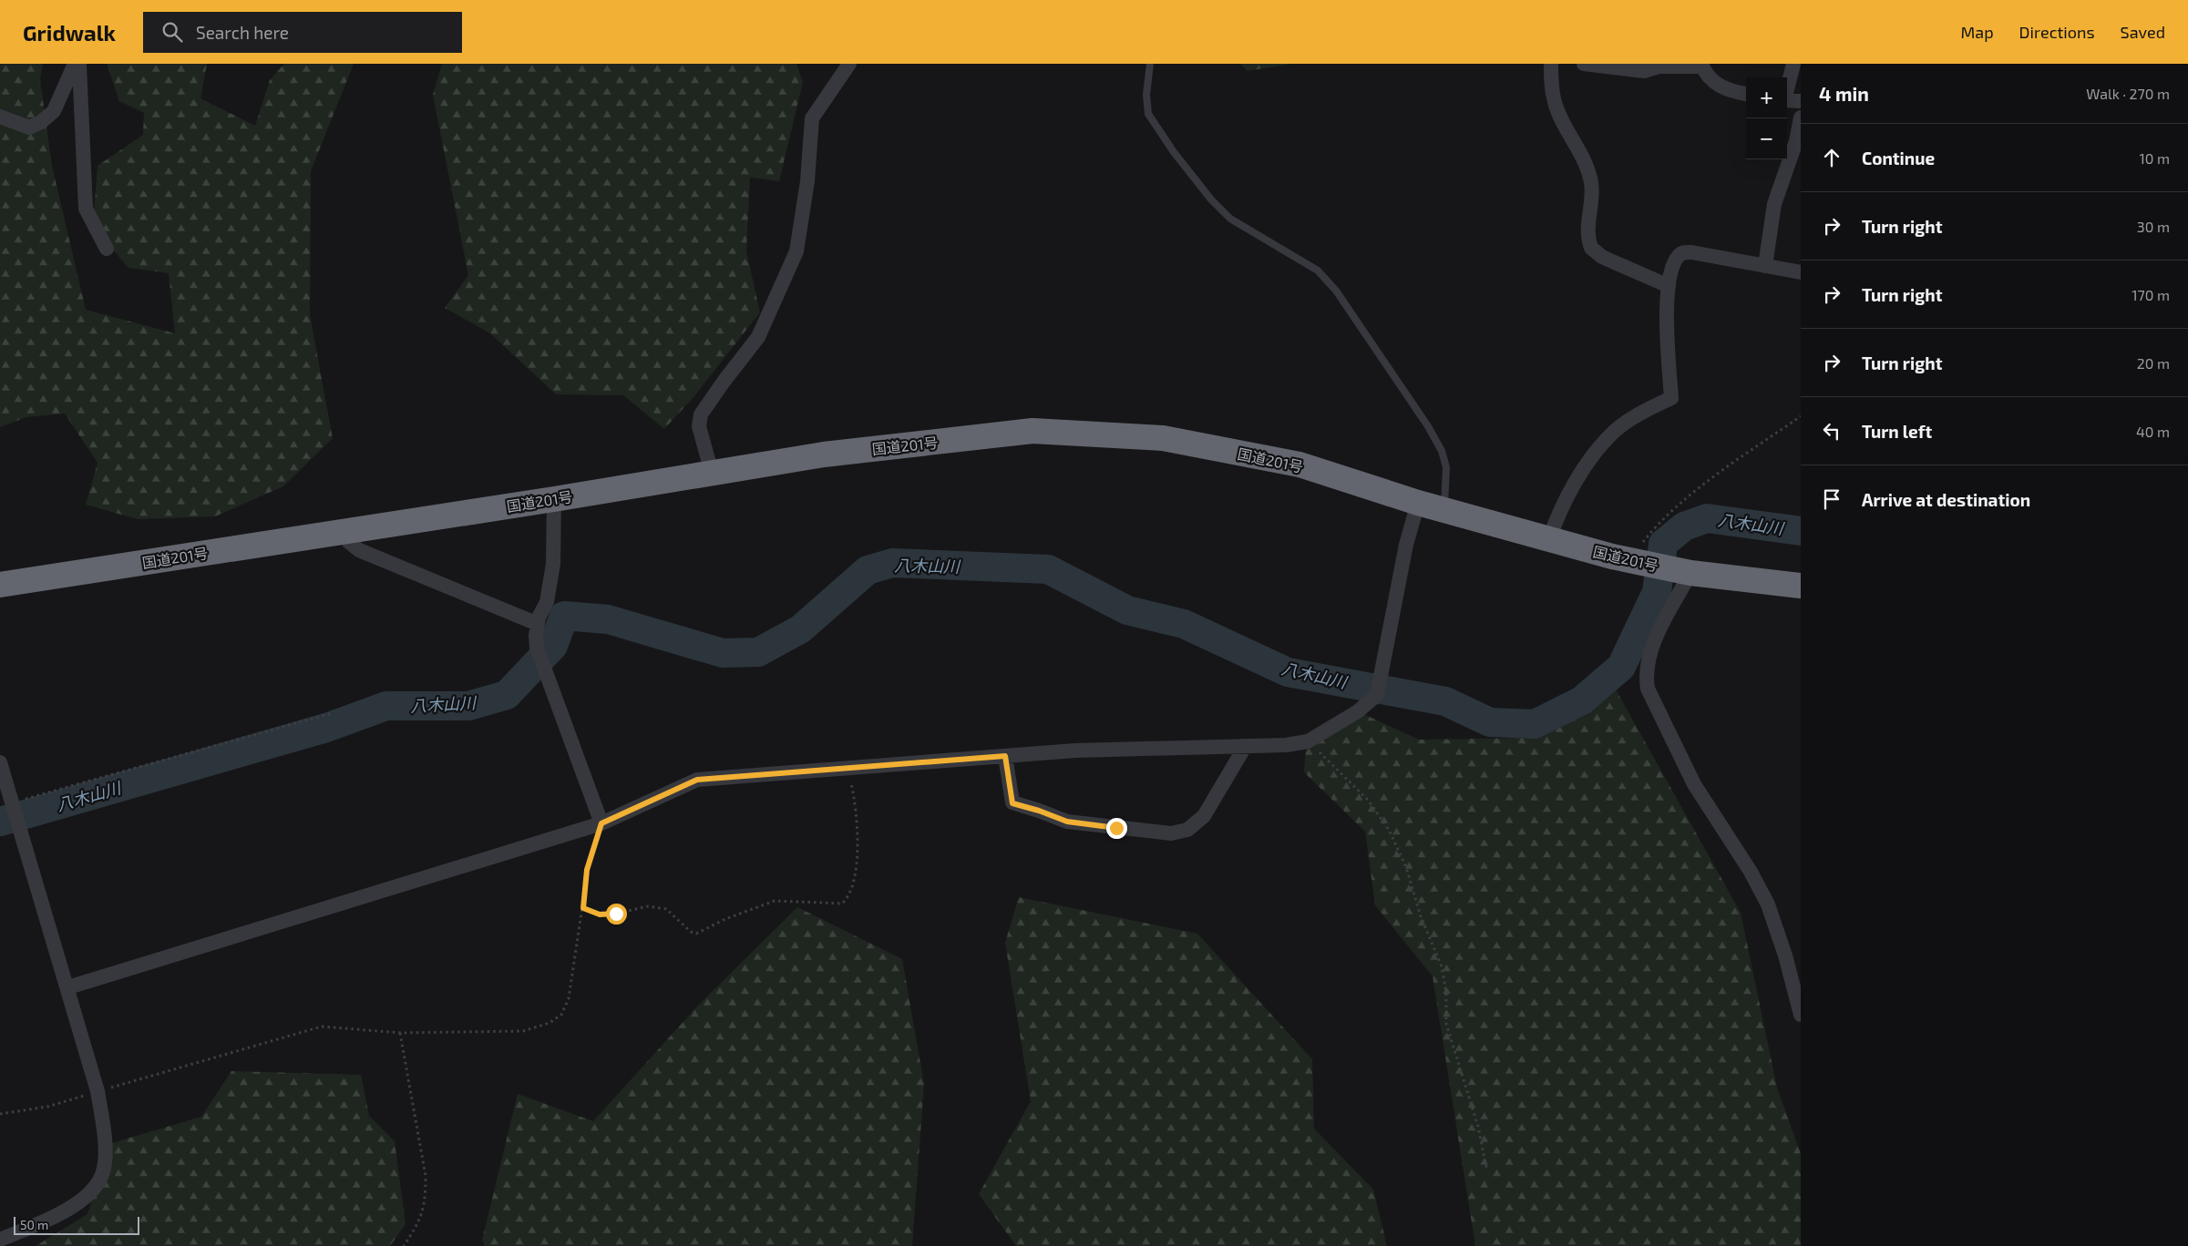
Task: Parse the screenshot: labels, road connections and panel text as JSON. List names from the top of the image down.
{
  "streets": {
    "highway": ["国道201号"]
  },
  "water": ["八木山川"],
  "scale_bar": "50 m",
  "page": {
    "header": "Gridwalk",
    "search": "Search here",
    "nav": ["Map", "Directions", "Saved"],
    "heading": ["4 min", "Walk · 270 m"],
    "map_buttons": ["+", "−"],
    "list": [
      ["Continue", "10 m"],
      ["Turn right", "30 m"],
      ["Turn right", "170 m"],
      ["Turn right", "20 m"],
      ["Turn left", "40 m"],
      "Arrive at destination"
    ],
    "scale": "50 m"
  }
}
